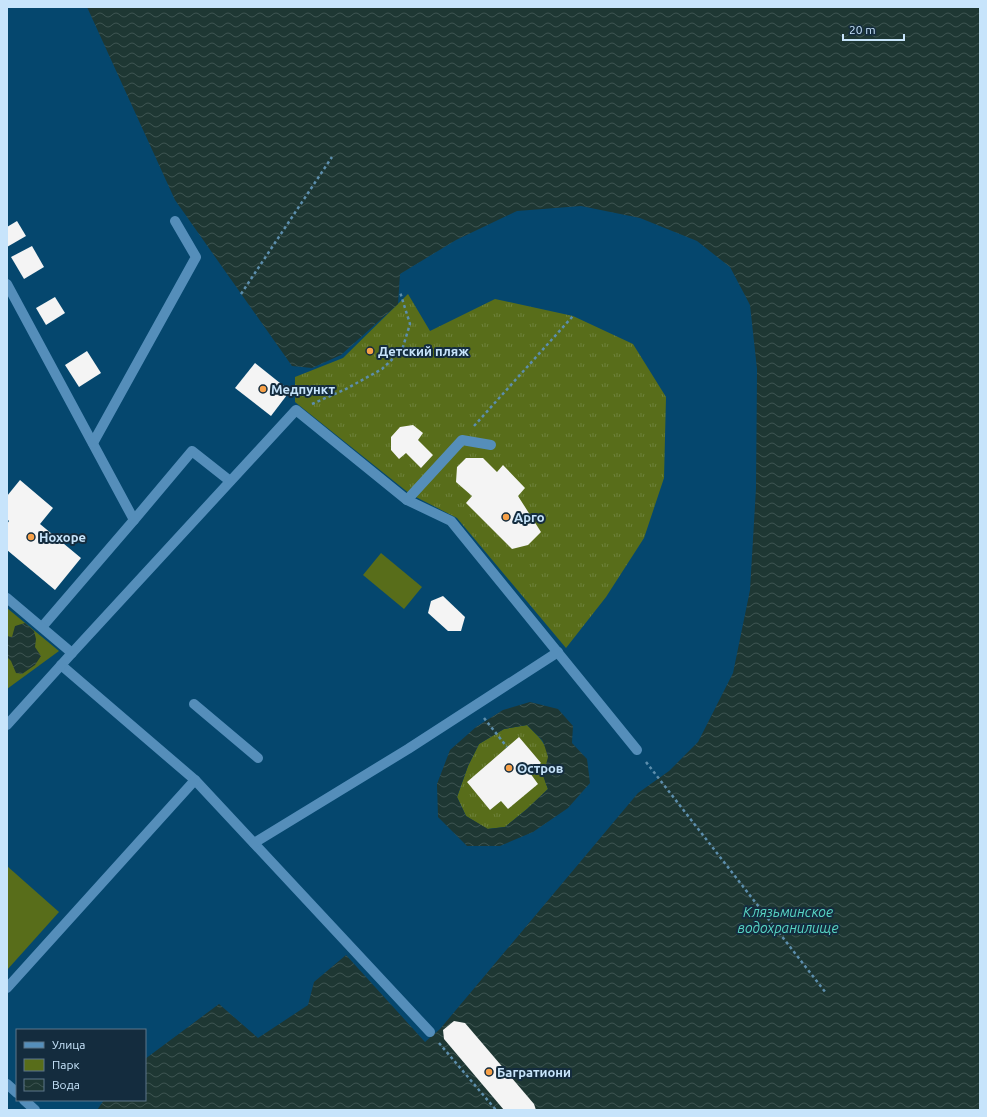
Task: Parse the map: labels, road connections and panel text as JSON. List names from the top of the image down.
{
  "water": ["Клязьминское водохранилище"],
  "places": [
    "Детский пляж",
    "Медпункт",
    "Арго",
    "Нохоре",
    "Остров",
    "Багратиони"
  ],
  "legend": ["Улица", "Парк", "Вода"],
  "scale_bar": "20 m"
}
